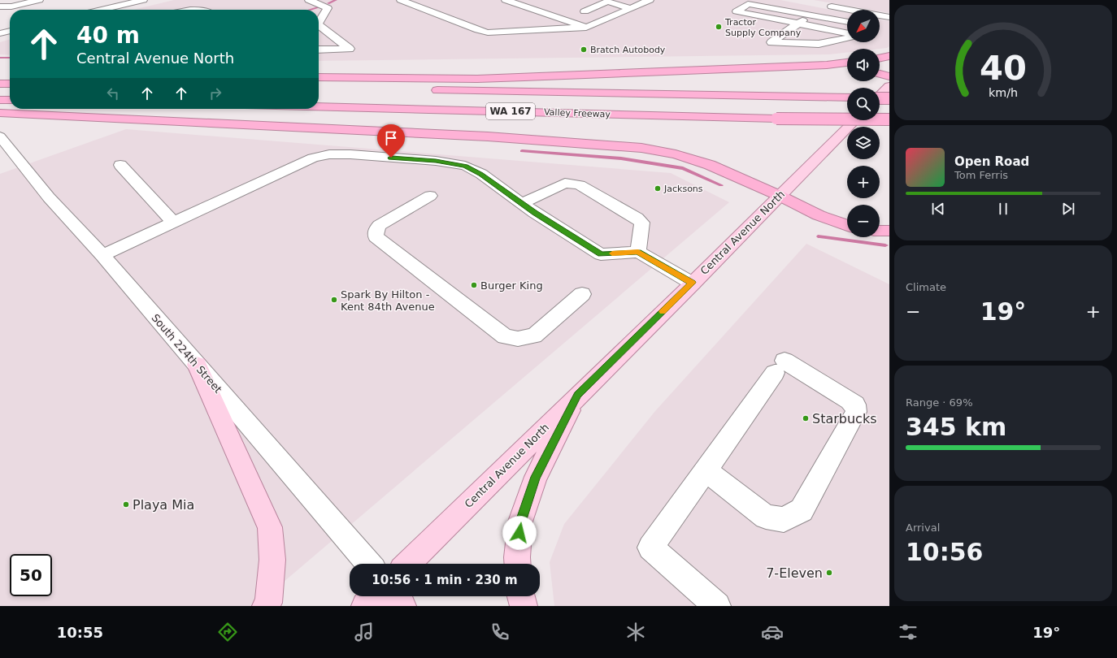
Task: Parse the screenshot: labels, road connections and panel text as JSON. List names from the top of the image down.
{
  "streets": {
    "highway": ["WA 167", "Valley Freeway"],
    "main road": ["Central Avenue North"],
    "street": ["South 224th Street"]
  },
  "places": [
    "Tractor Supply Company",
    "Bratch Autobody",
    "Jacksons",
    "Burger King",
    "Spark By Hilton - Kent 84th Avenue",
    "Starbucks",
    "Playa Mia",
    "7-Eleven"
  ],
  "north": "bottom left",
  "page": {
    "map_buttons": ["+", "−"],
    "turn": ["40 m", "Central Avenue North"],
    "song": ["Open Road", "Tom Ferris"],
    "tile": [
      "Climate",
      ["Range · 69%", "345 km"],
      ["Arrival", "10:56"]
    ],
    "heat": ["−", "19°", "+"],
    "limit": "50",
    "trip": "10:56 · 1 min · 230 m",
    "tabs": ["10:55", "19°"],
    "gauge": ["40", "km/h"]
  }
}
